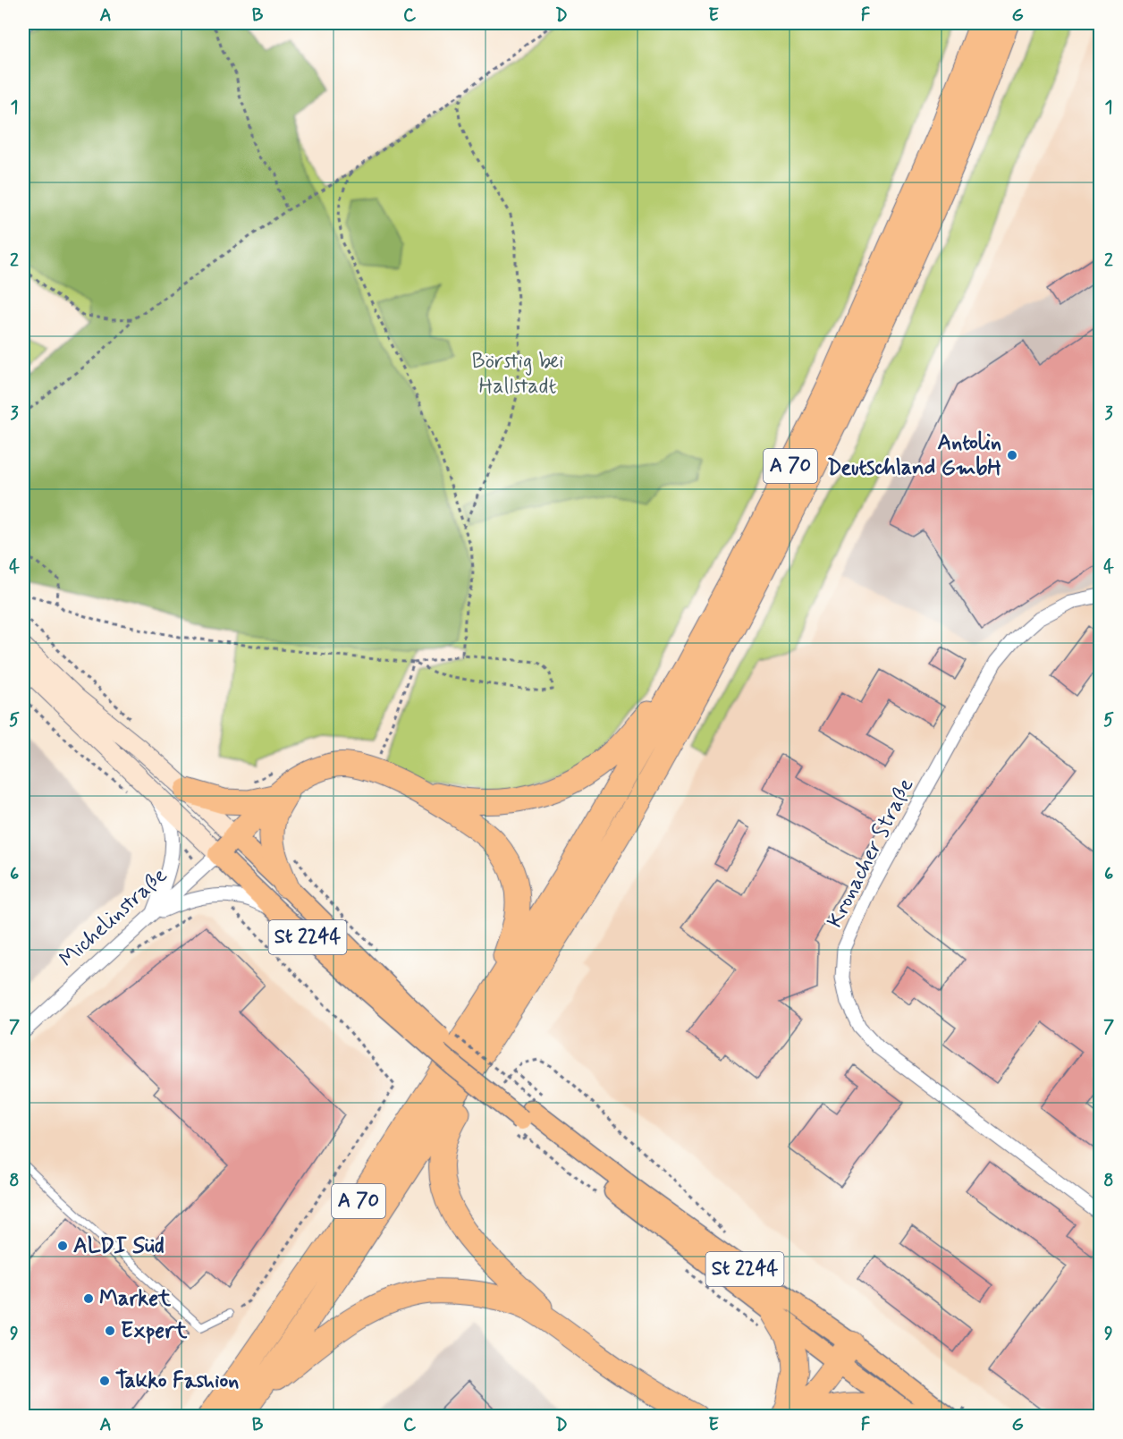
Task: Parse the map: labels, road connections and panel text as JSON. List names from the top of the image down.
{
  "streets": {
    "highway": ["A 70"],
    "main road": ["Michelinstraße", "St 2244"],
    "street": ["Kronacher Straße"]
  },
  "crossings": [
    ["Michelinstraße", "St 2244"]
  ],
  "parks": ["Börstig bei Hallstadt"],
  "places": [
    "Antolin Deutschland GmbH",
    "ALDI Süd",
    "Market",
    "Expert",
    "Takko Fashion"
  ],
  "grid": {
    "columns": [
      "A",
      "B",
      "C",
      "D",
      "E",
      "F",
      "G"
    ],
    "rows": [
      "1",
      "2",
      "3",
      "4",
      "5",
      "6",
      "7",
      "8",
      "9"
    ]
  }
}
